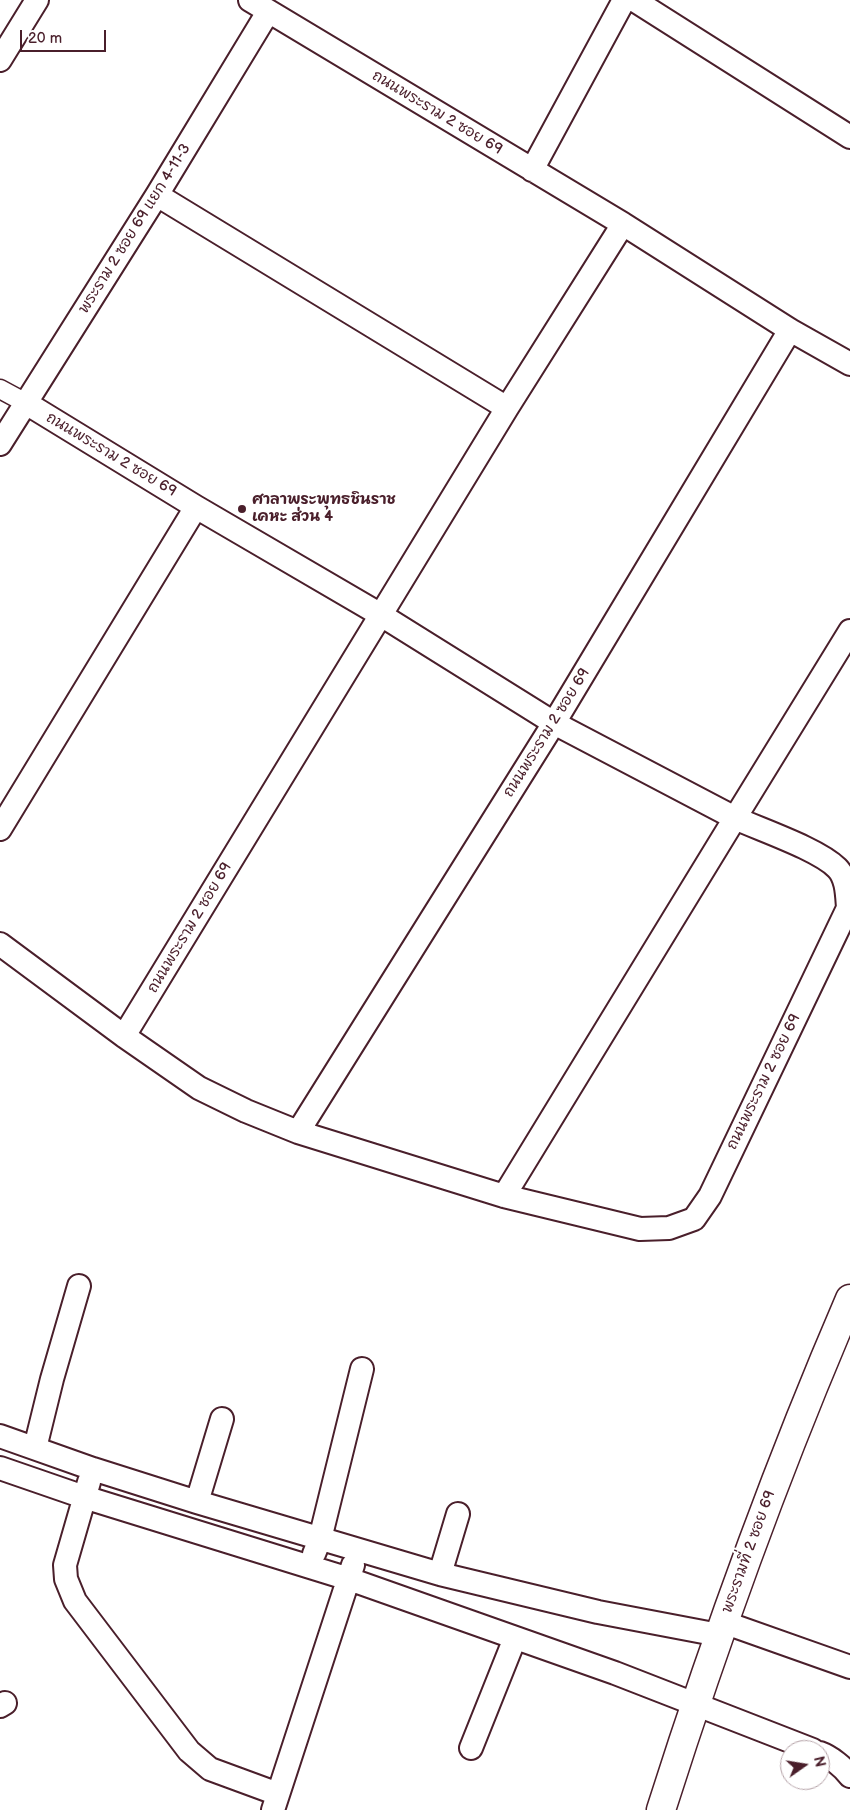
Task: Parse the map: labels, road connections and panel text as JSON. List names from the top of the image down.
{
  "streets": {
    "street": ["ถนนพระราม 2 ซอย 69", "พระราม 2 ซอย 69 แยก 4-11-3", "พระรามที่ 2 ซอย 69"]
  },
  "crossings": [
    ["ถนนพระราม 2 ซอย 69", "พระราม 2 ซอย 69 แยก 4-11-3"]
  ],
  "places": ["ศาลาพระพุทธชินราช เคหะ ส่วน 4"],
  "scale_bar": "20 m",
  "north": "right"
}
